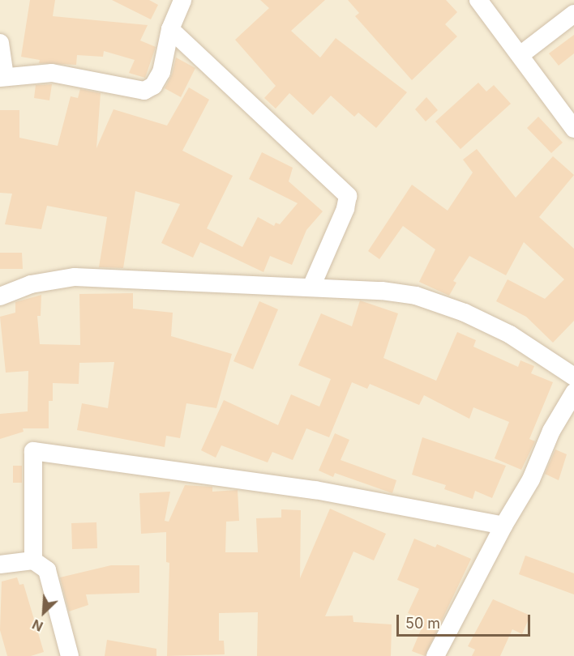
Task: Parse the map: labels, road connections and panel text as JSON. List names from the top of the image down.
{
  "scale_bar": "50 m",
  "north": "bottom left"
}
